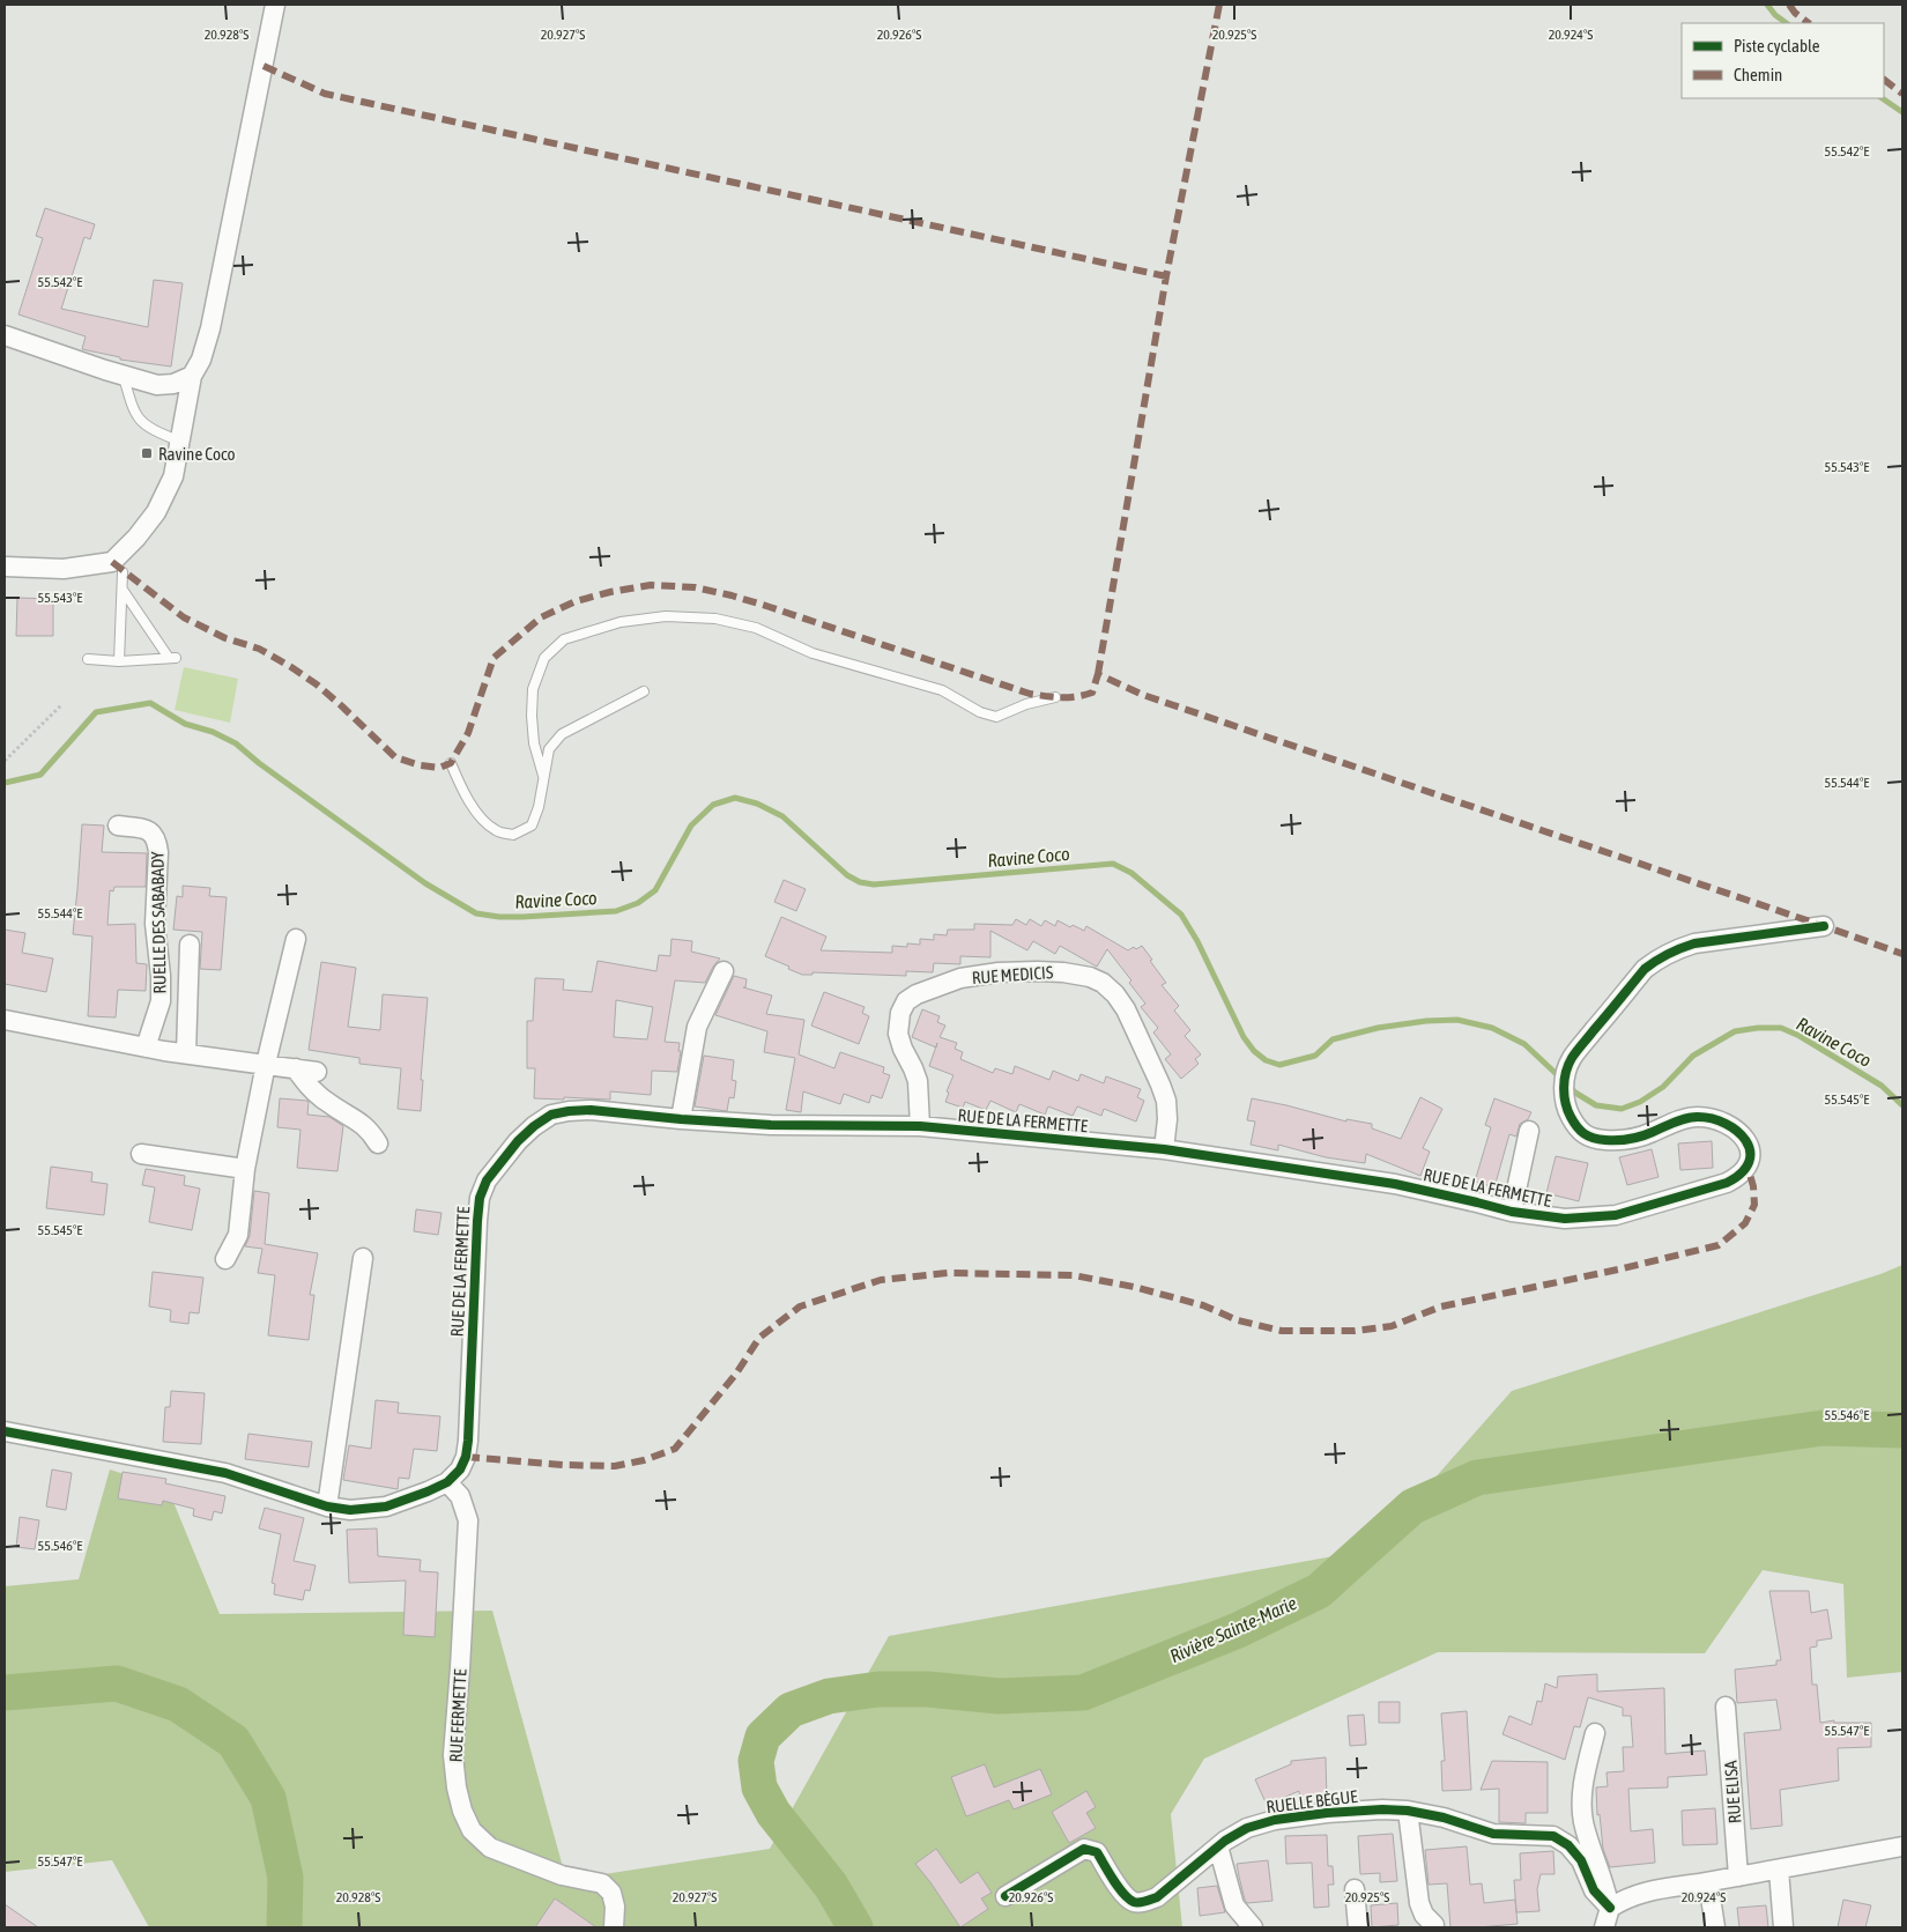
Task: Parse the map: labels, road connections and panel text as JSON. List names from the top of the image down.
{
  "streets": {
    "street": [
      "RUELLE DES SABABADY",
      "RUE MEDICIS",
      "RUE DE LA FERMETTE",
      "RUE FERMETTE",
      "RUE ELISA",
      "RUELLE BÈGUE"
    ]
  },
  "crossings": [
    ["RUE MEDICIS", "RUE DE LA FERMETTE"],
    ["RUE DE LA FERMETTE", "RUE FERMETTE"]
  ],
  "water": ["Ravine Coco", "Rivière Sainte-Marie"],
  "places": {
    "transit": ["Ravine Coco"]
  },
  "legend": ["Piste cyclable", "Chemin"],
  "coordinates": [
    "20.928°S",
    "20.927°S",
    "20.926°S",
    "20.925°S",
    "20.924°S",
    "55.542°E",
    "55.543°E",
    "55.544°E",
    "55.545°E",
    "55.546°E",
    "55.547°E"
  ]
}
